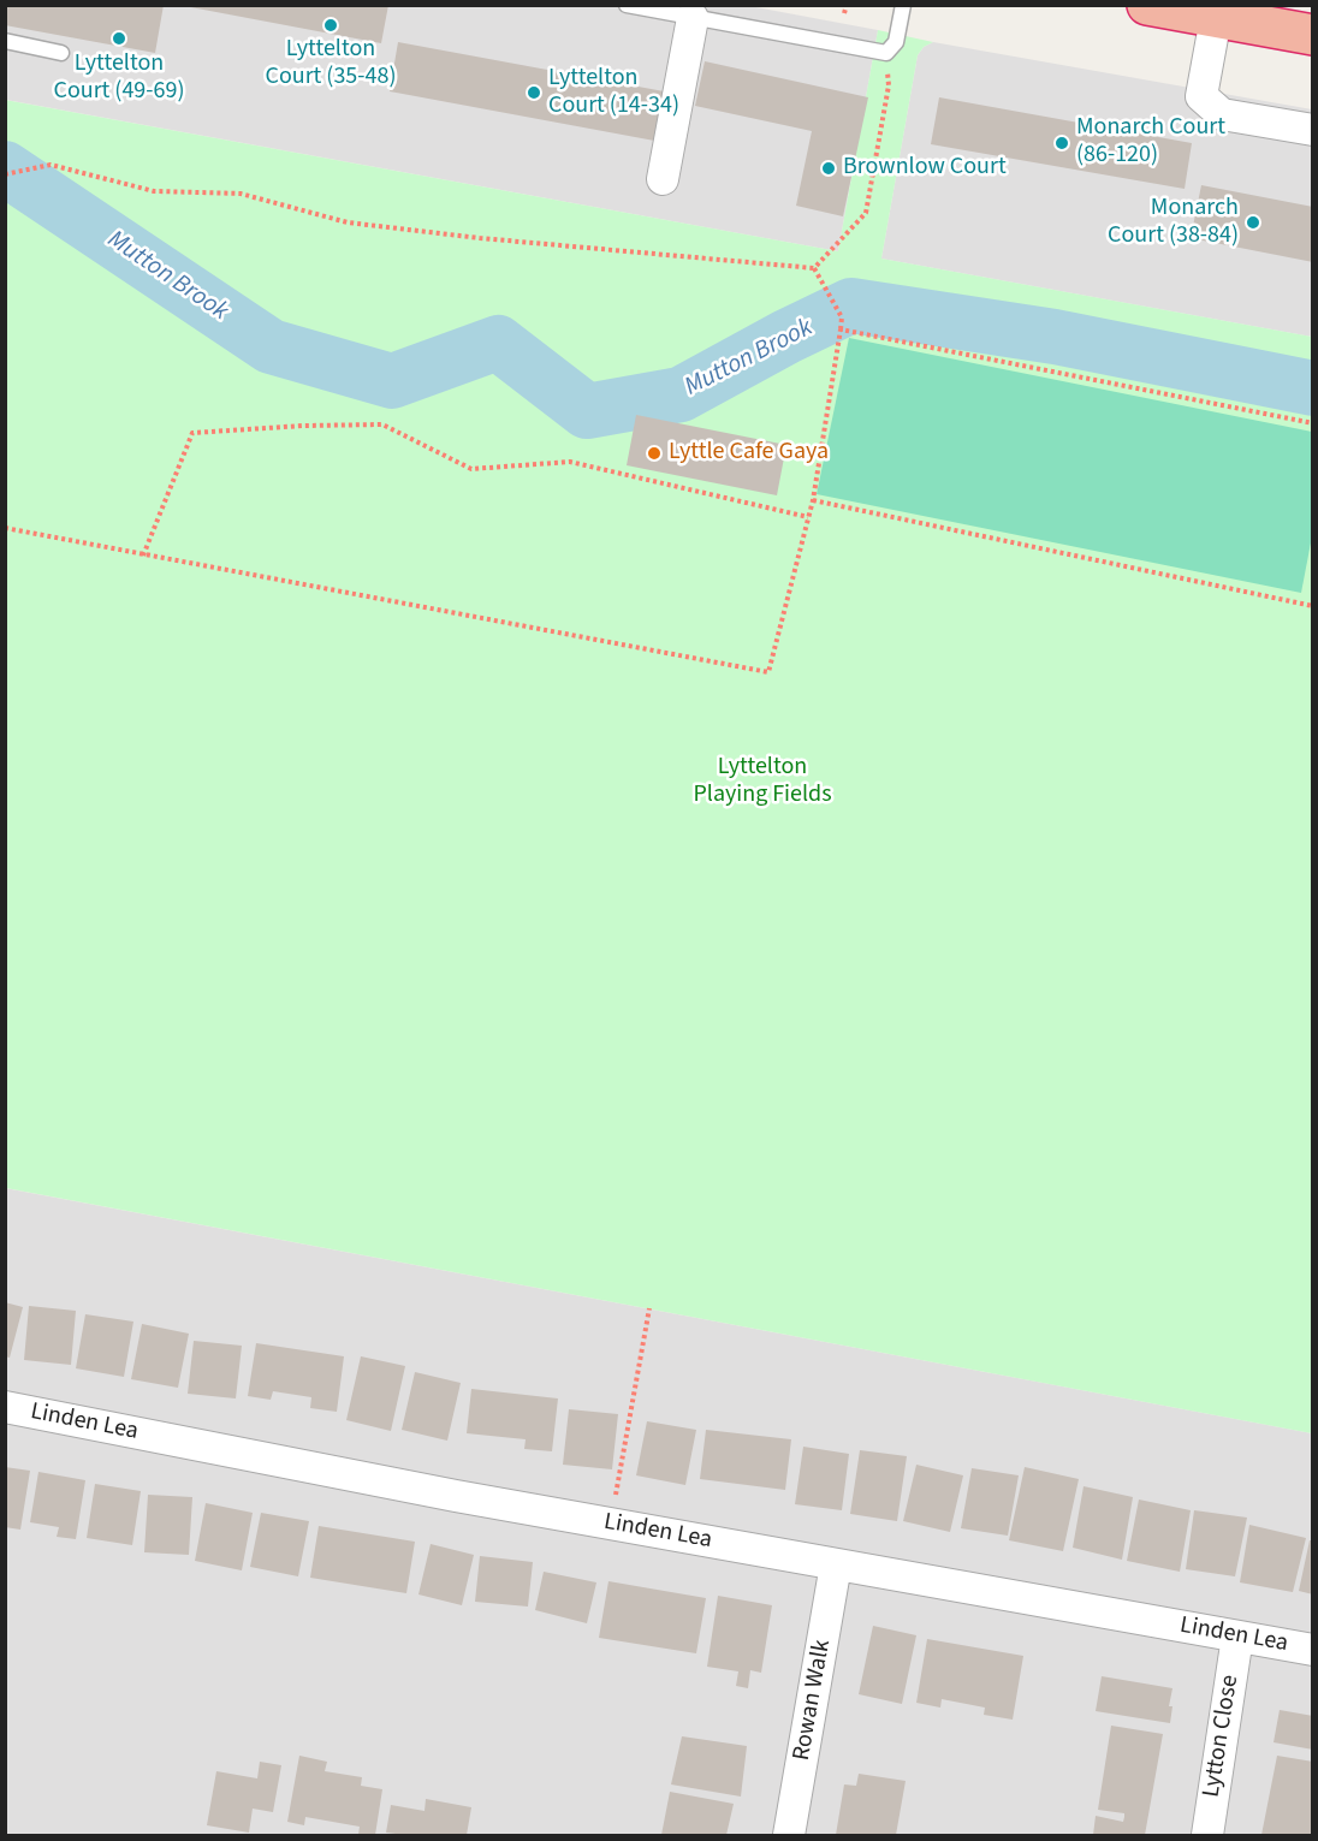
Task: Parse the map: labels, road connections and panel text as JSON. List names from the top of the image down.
{
  "streets": {
    "street": ["Linden Lea", "Rowan Walk", "Lytton Close"]
  },
  "crossings": [
    ["Linden Lea", "Rowan Walk"],
    ["Linden Lea", "Lytton Close"]
  ],
  "water": ["Mutton Brook"],
  "parks": ["Lyttelton Playing Fields"],
  "places": [
    "Lyttelton Court (35-48)",
    "Lyttelton Court (49-69)",
    "Lyttelton Court (14-34)",
    "Monarch Court (86-120)",
    "Brownlow Court",
    "Monarch Court (38-84)",
    "Lyttle Cafe Gaya"
  ]
}
